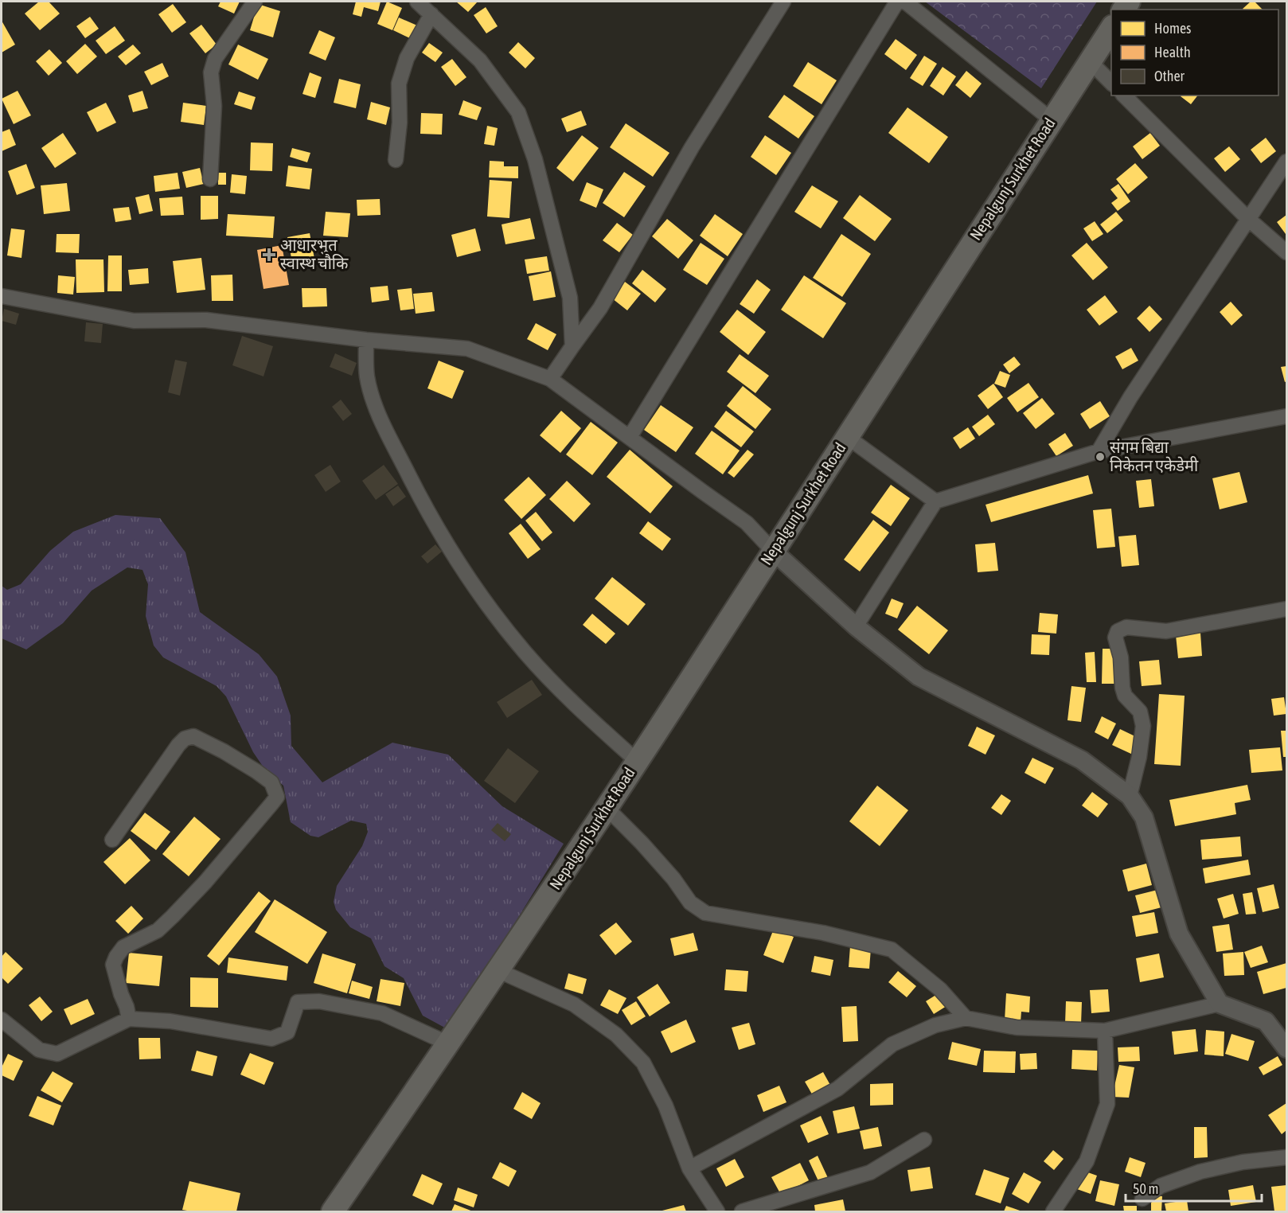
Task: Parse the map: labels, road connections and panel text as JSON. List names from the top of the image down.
{
  "streets": {
    "main road": ["Nepalgunj Surkhet Road"]
  },
  "places": {
    "health": ["आधारभुत स्वास्थ चौकि"],
    "other": ["संगम बिद्या निकेतन एकेडेमी"]
  },
  "legend": ["Homes", "Health", "Other"],
  "scale_bar": "50 m"
}
